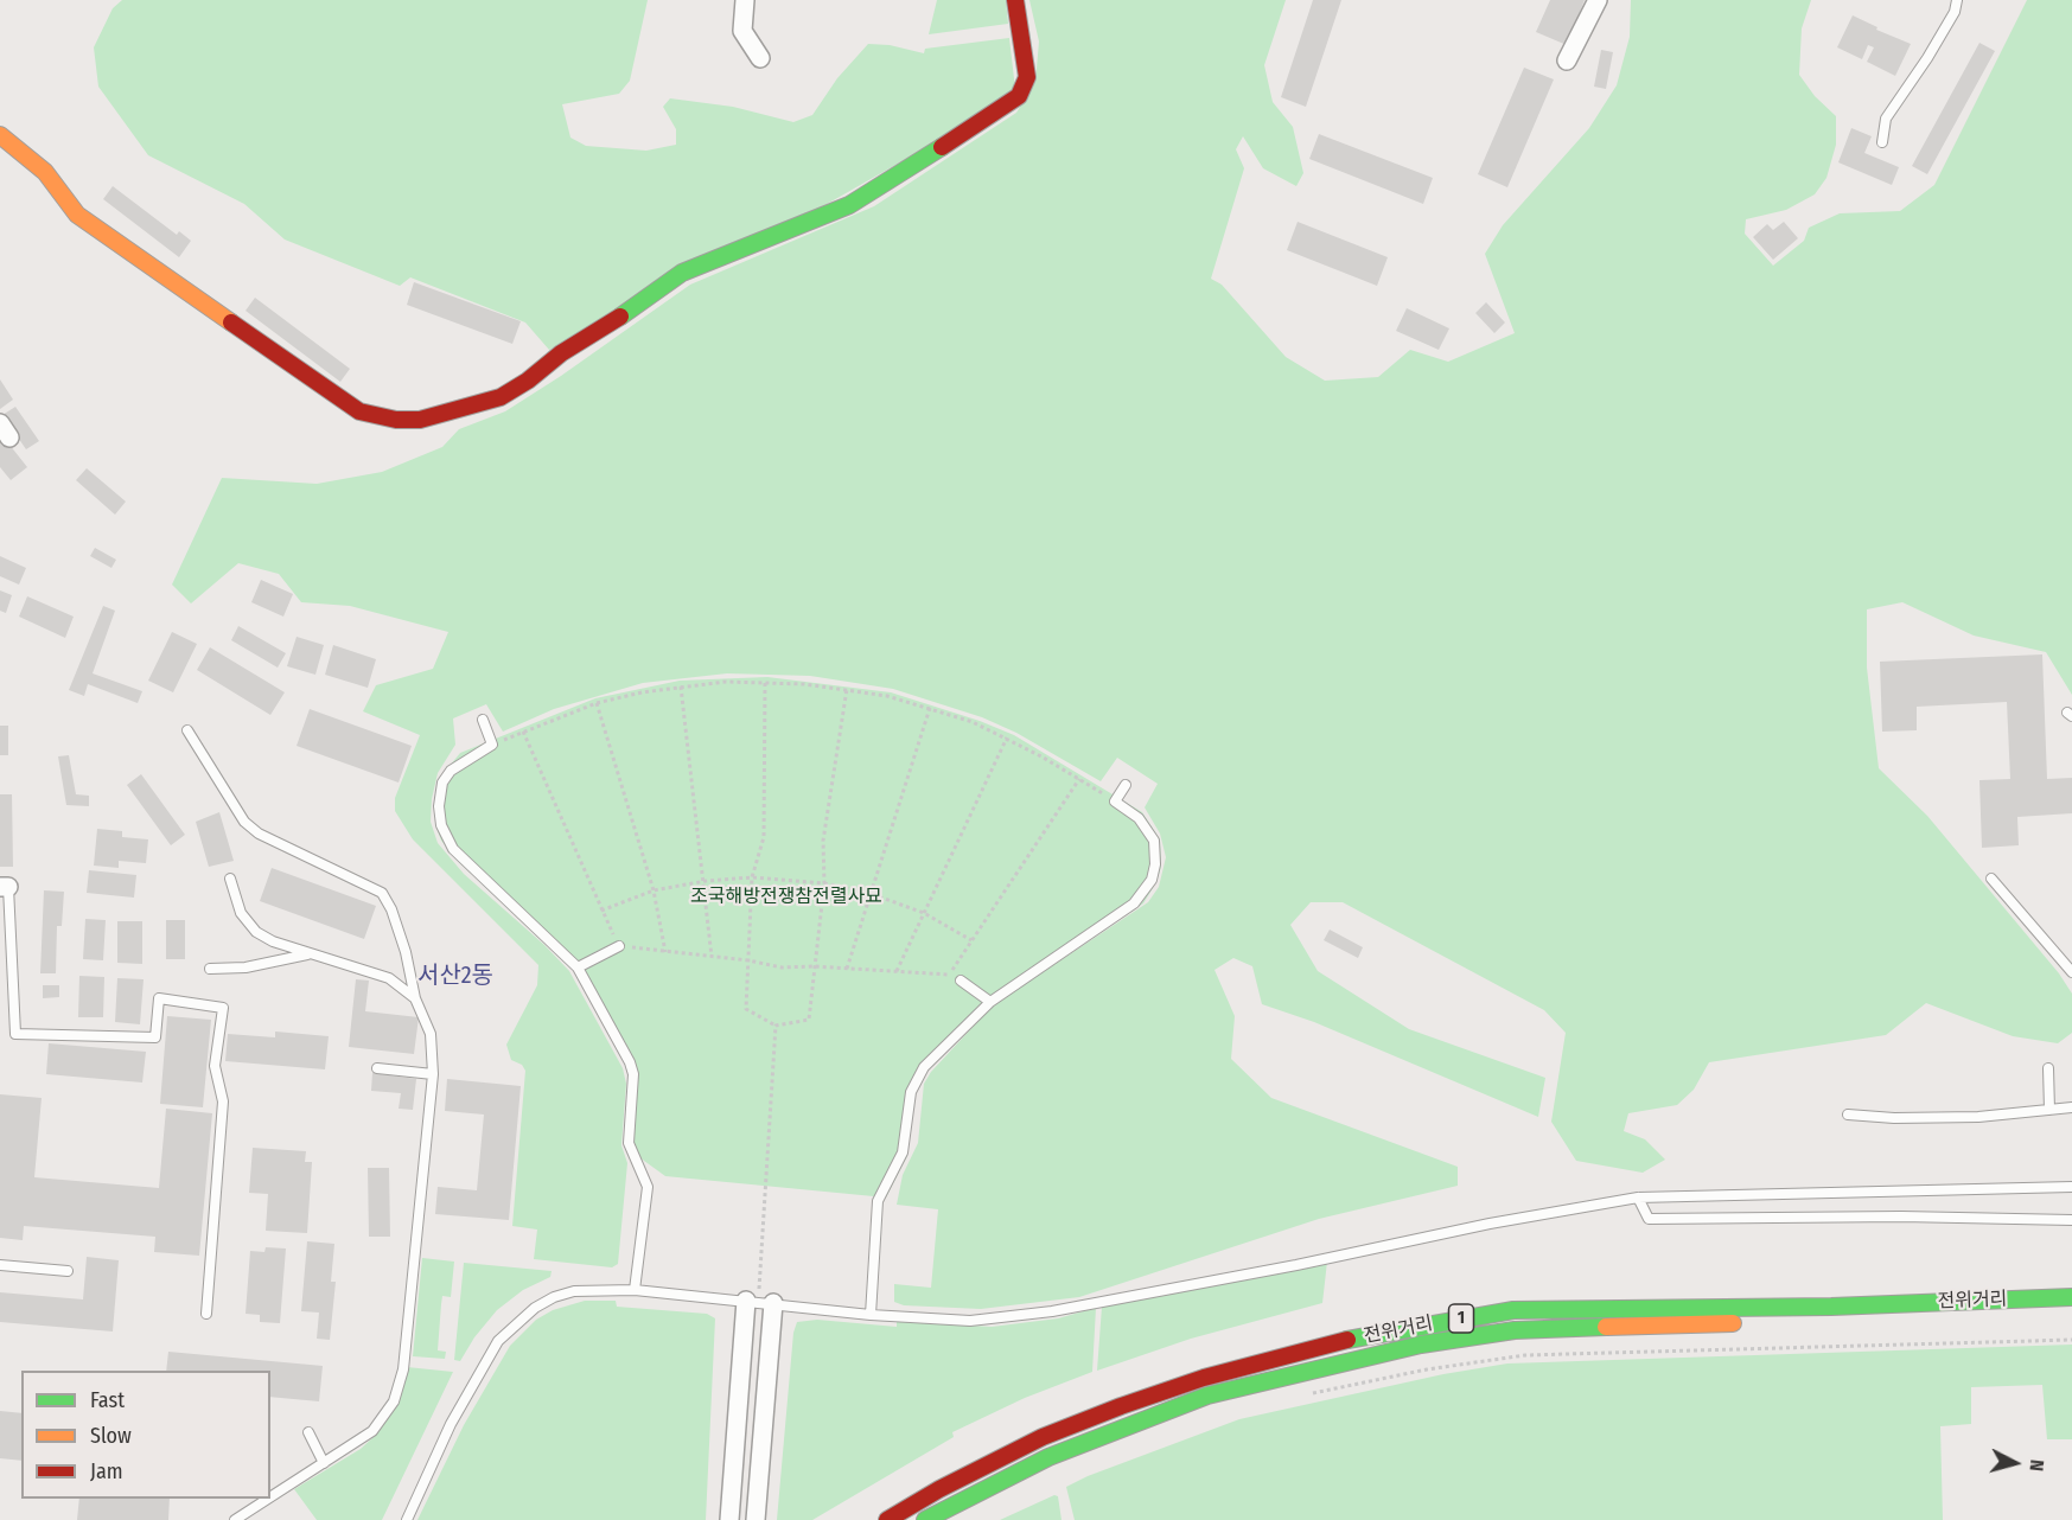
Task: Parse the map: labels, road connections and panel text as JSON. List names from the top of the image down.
{
  "streets": {
    "main road": ["전위거리", "1"]
  },
  "districts": ["서산2동"],
  "parks": ["조국해방전쟁참전렬사묘"],
  "legend": ["Fast", "Slow", "Jam"],
  "north": "right"
}
